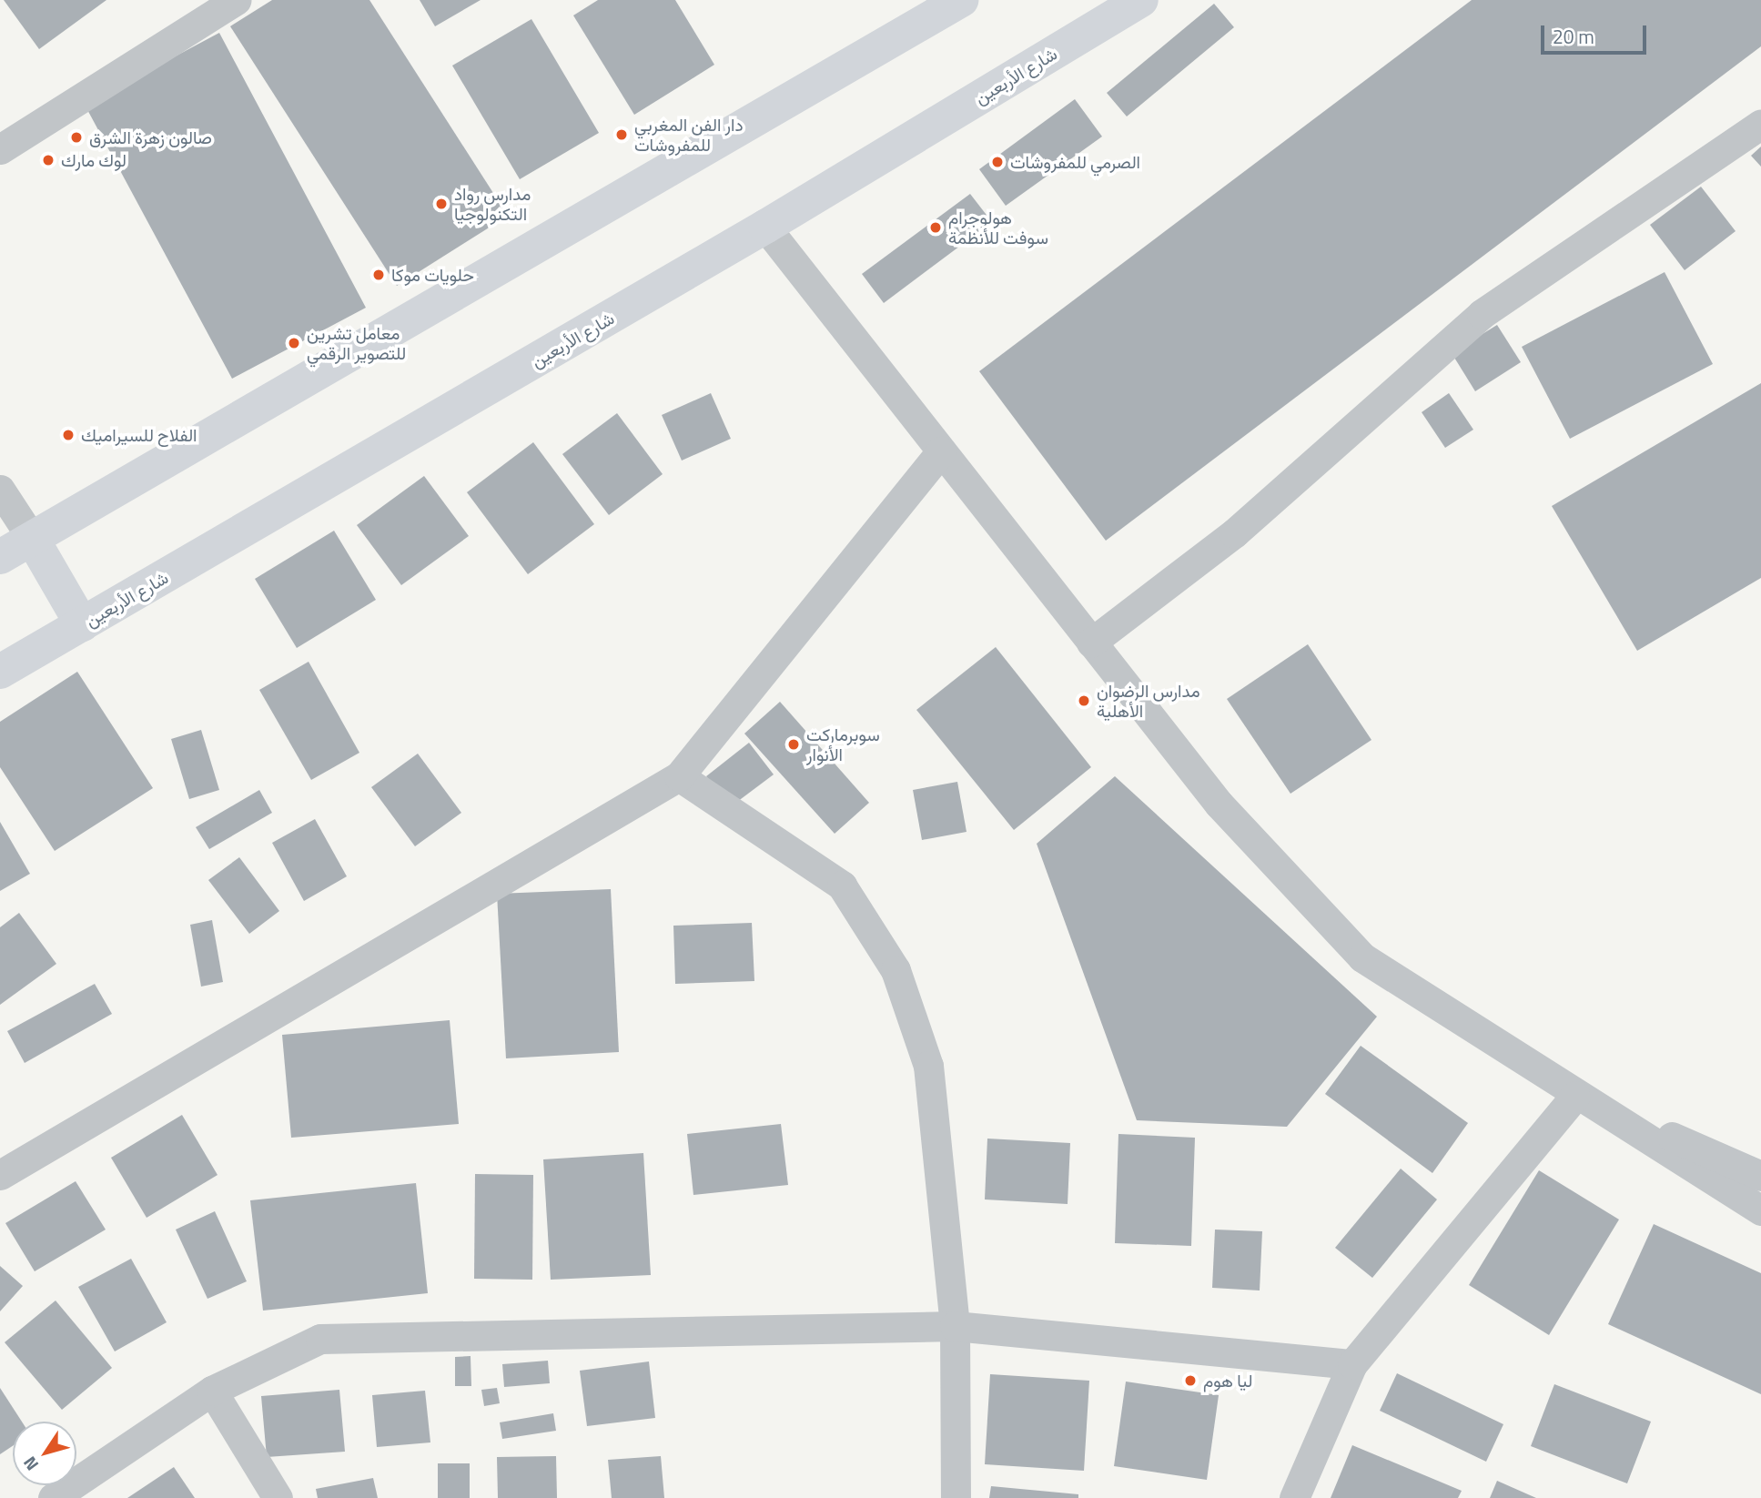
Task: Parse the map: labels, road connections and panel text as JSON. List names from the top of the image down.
{
  "streets": {
    "main road": ["شارع الأربعين"]
  },
  "places": [
    "دار الفن المغربي للمفروشات",
    "صالون زهرة الشرق",
    "لوك مارك",
    "الصرمي للمفروشات",
    "مدارس رواد التكنولوجيا",
    "هولوجرام سوفت للأنظمة",
    "حلويات موكا",
    "معامل تشرين للتصوير الرقمي",
    "الفلاح للسيراميك",
    "مدارس الرضوان الأهلية",
    "سوبرماركت الأنوار",
    "ليا هوم"
  ],
  "scale_bar": "20 m",
  "north": "bottom left"
}
